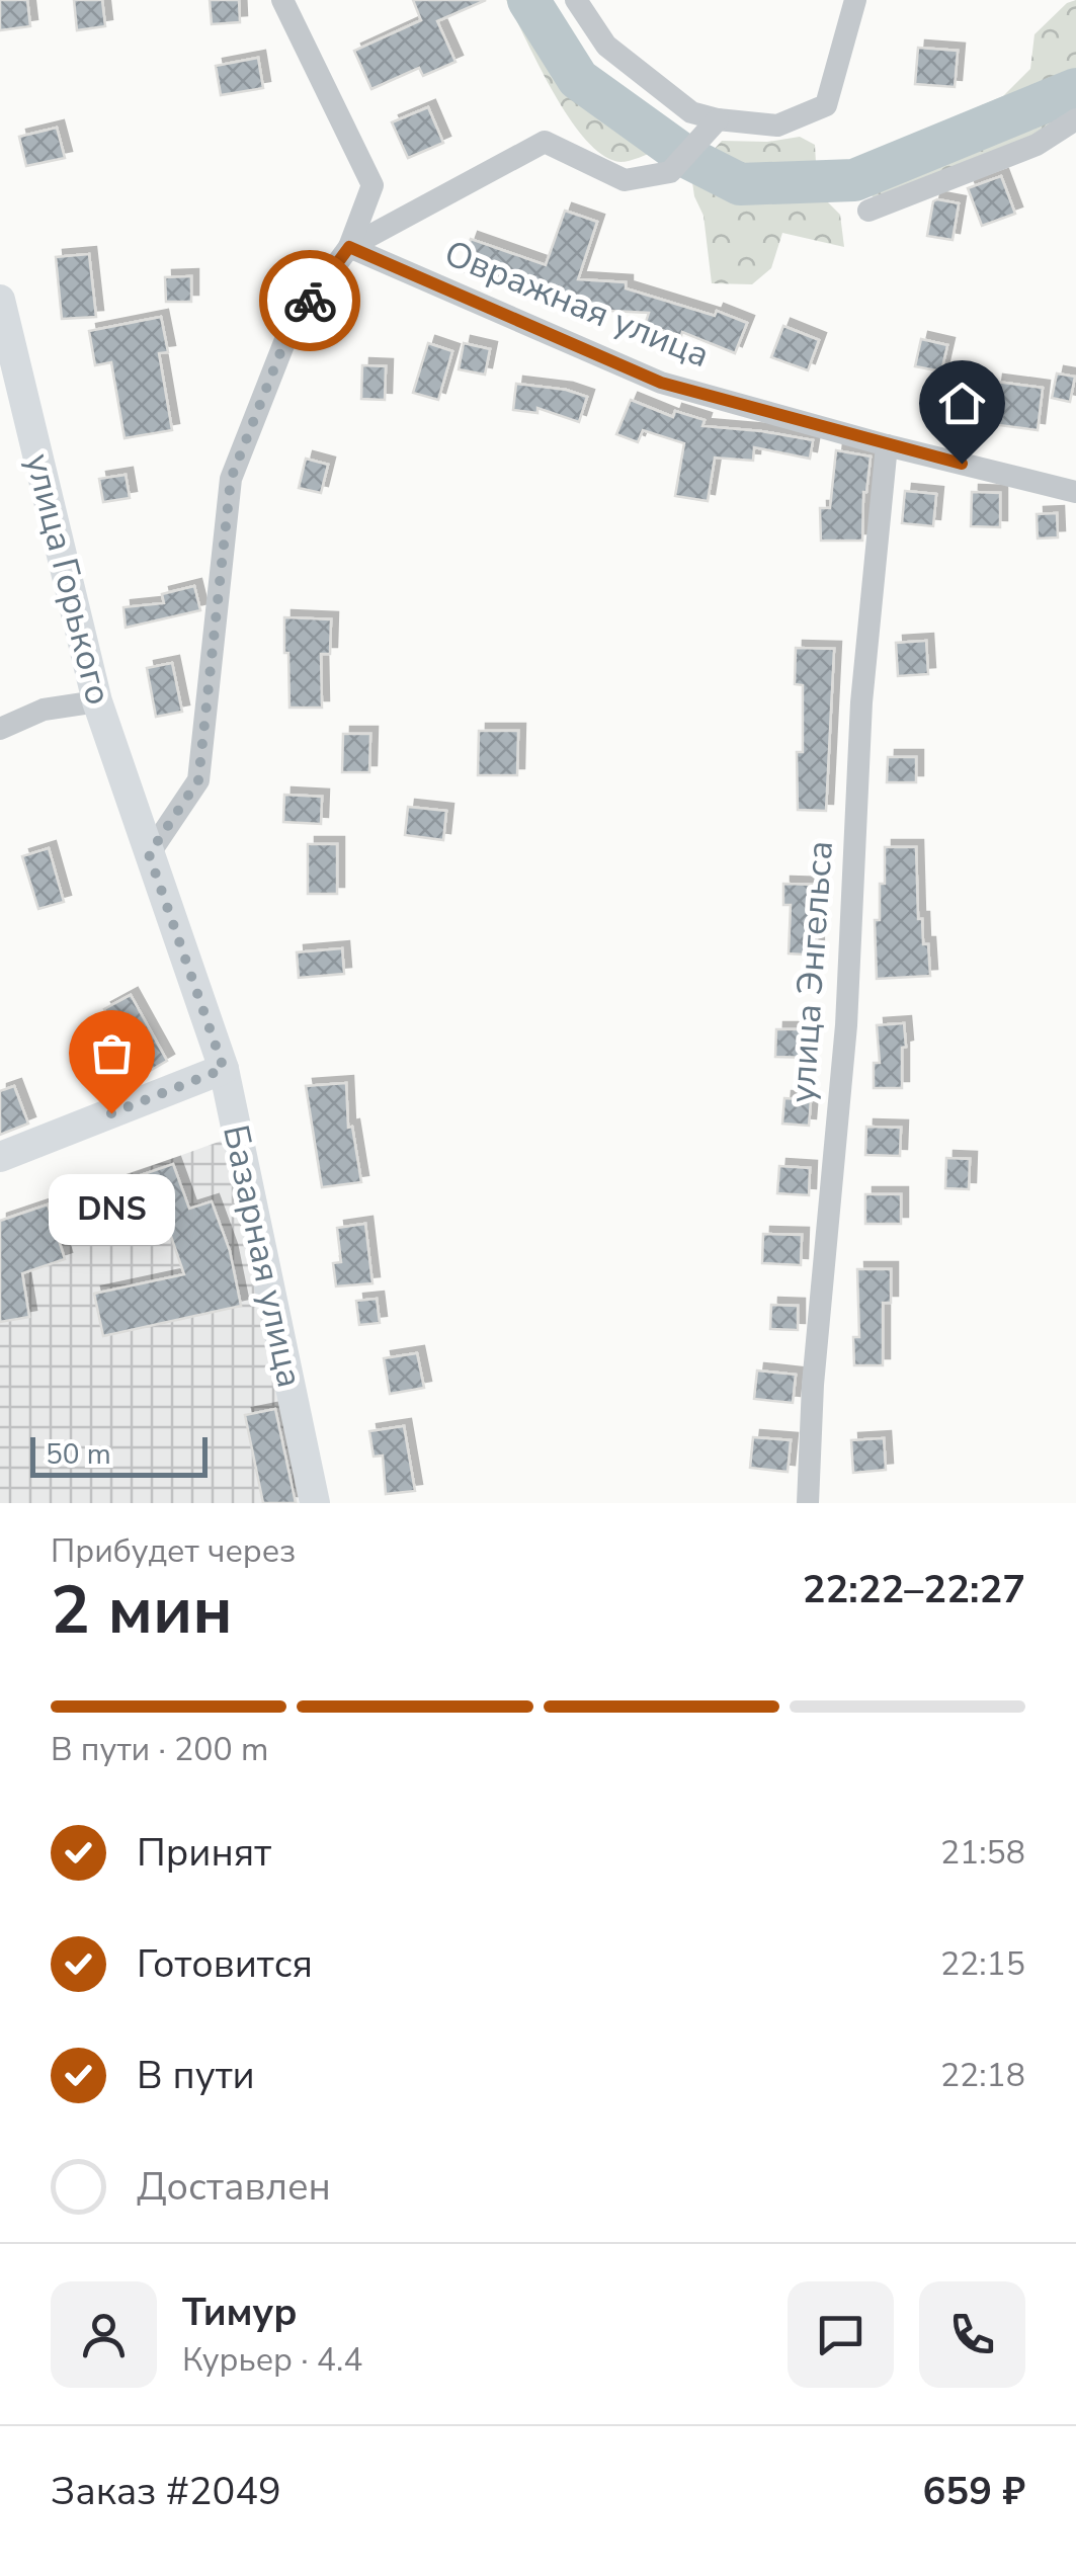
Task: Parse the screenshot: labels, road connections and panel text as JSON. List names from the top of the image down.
{
  "streets": {
    "street": [
      "Овражная улица",
      "улица Горького",
      "улица Энгельса",
      "Базарная улица"
    ]
  },
  "crossings": [
    ["Овражная улица", "улица Энгельса"],
    ["улица Горького", "Базарная улица"]
  ],
  "places": ["DNS"],
  "scale_bar": "50 m",
  "page": {
    "bubble": "DNS",
    "scale": "50 m",
    "heading": ["2 мин", "Прибудет через", "22:22–22:27"],
    "panel": [
      "Тимур",
      "Курьер · 4.4",
      "Заказ #2049",
      "659 ₽"
    ],
    "bar": "В пути · 200 m",
    "list": [
      ["Принят", "21:58"],
      ["Готовится", "22:15"],
      ["В пути", "22:18"],
      "Доставлен"
    ]
  }
}
